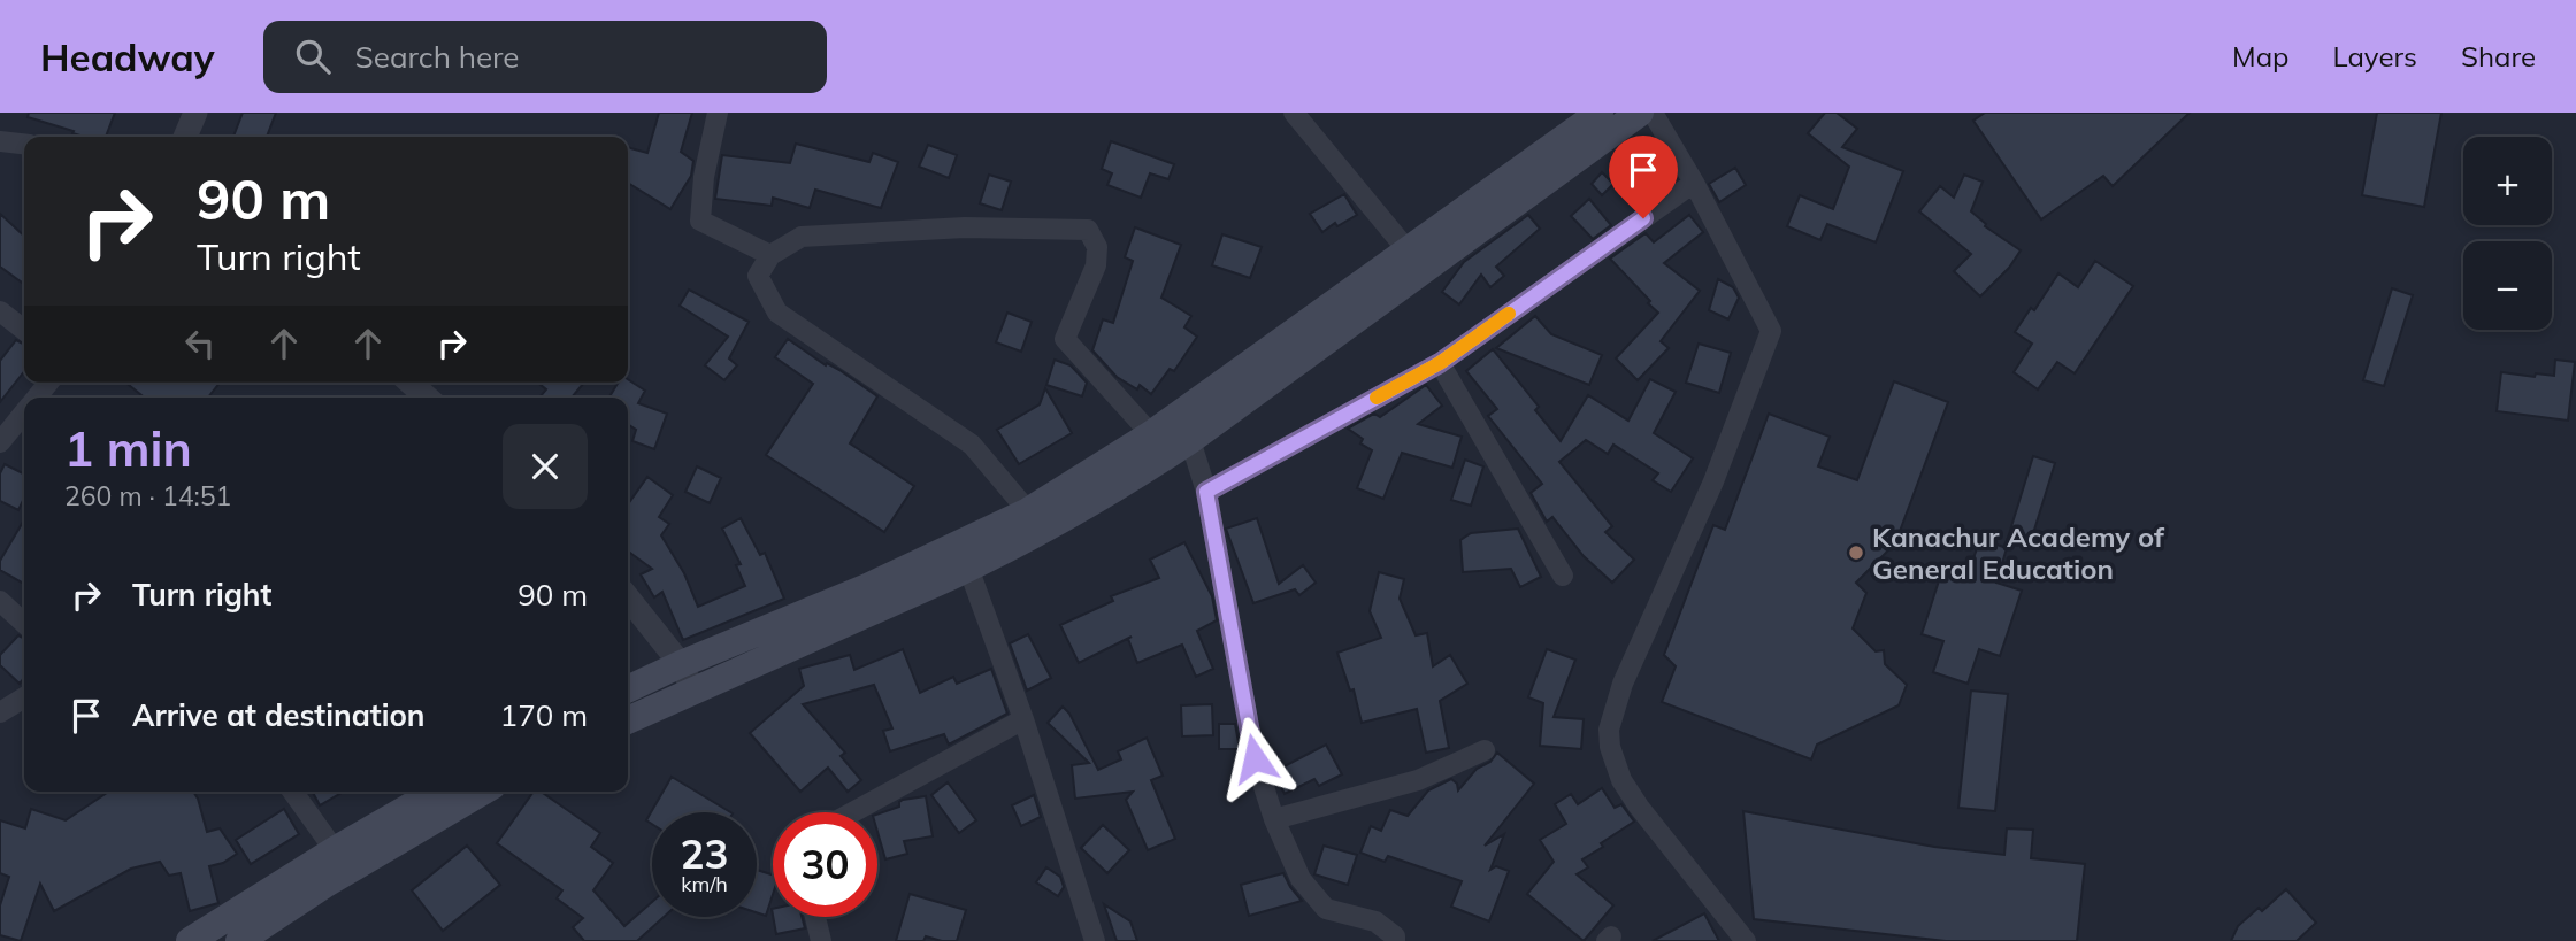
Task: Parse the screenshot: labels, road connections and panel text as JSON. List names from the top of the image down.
{
  "places": ["Kanachur Academy of General Education"],
  "page": {
    "header": "Headway",
    "search": "Search here",
    "nav": ["Map", "Layers", "Share"],
    "map_buttons": ["+", "−"],
    "turn": ["90 m", "Turn right"],
    "heading": ["1 min", "260 m · 14:51"],
    "list": [
      {
        "name": "Turn right",
        "value": "90 m"
      },
      {
        "name": "Arrive at destination",
        "value": "170 m"
      }
    ],
    "speed": "23 km/h",
    "limit": "30"
  }
}
